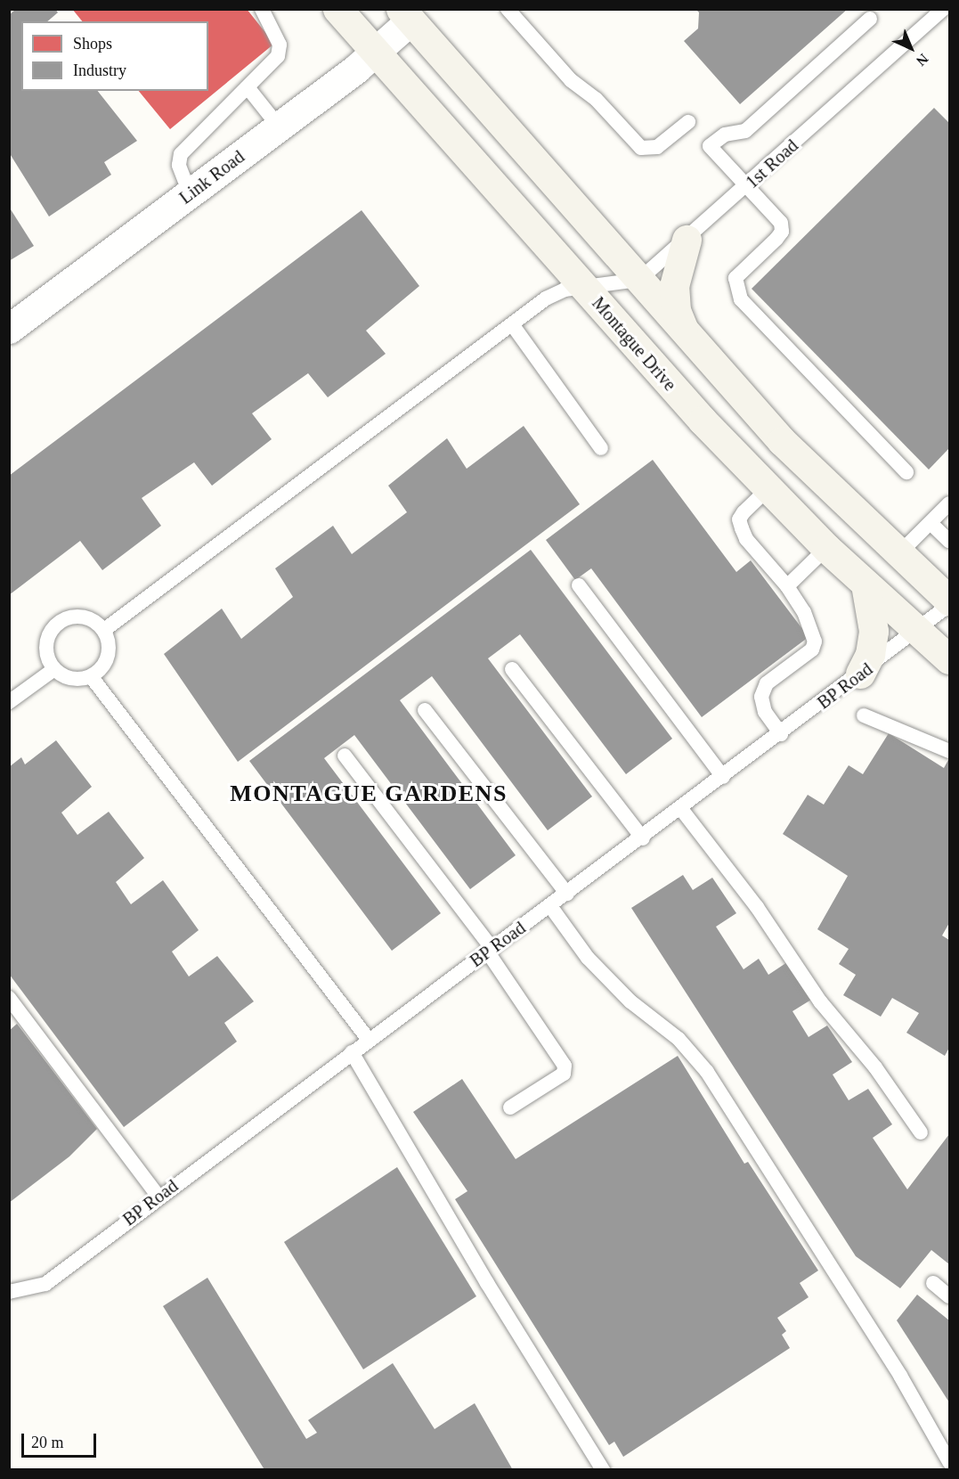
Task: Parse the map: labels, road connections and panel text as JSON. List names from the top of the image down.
{
  "streets": {
    "main road": ["Montague Drive"],
    "street": ["Link Road"],
    "lane": ["1st Road", "BP Road"]
  },
  "crossings": [
    ["Link Road", "Montague Drive"],
    ["Montague Drive", "BP Road"]
  ],
  "districts": ["MONTAGUE GARDENS"],
  "legend": ["Shops", "Industry"],
  "scale_bar": "20 m",
  "north": "bottom right"
}
